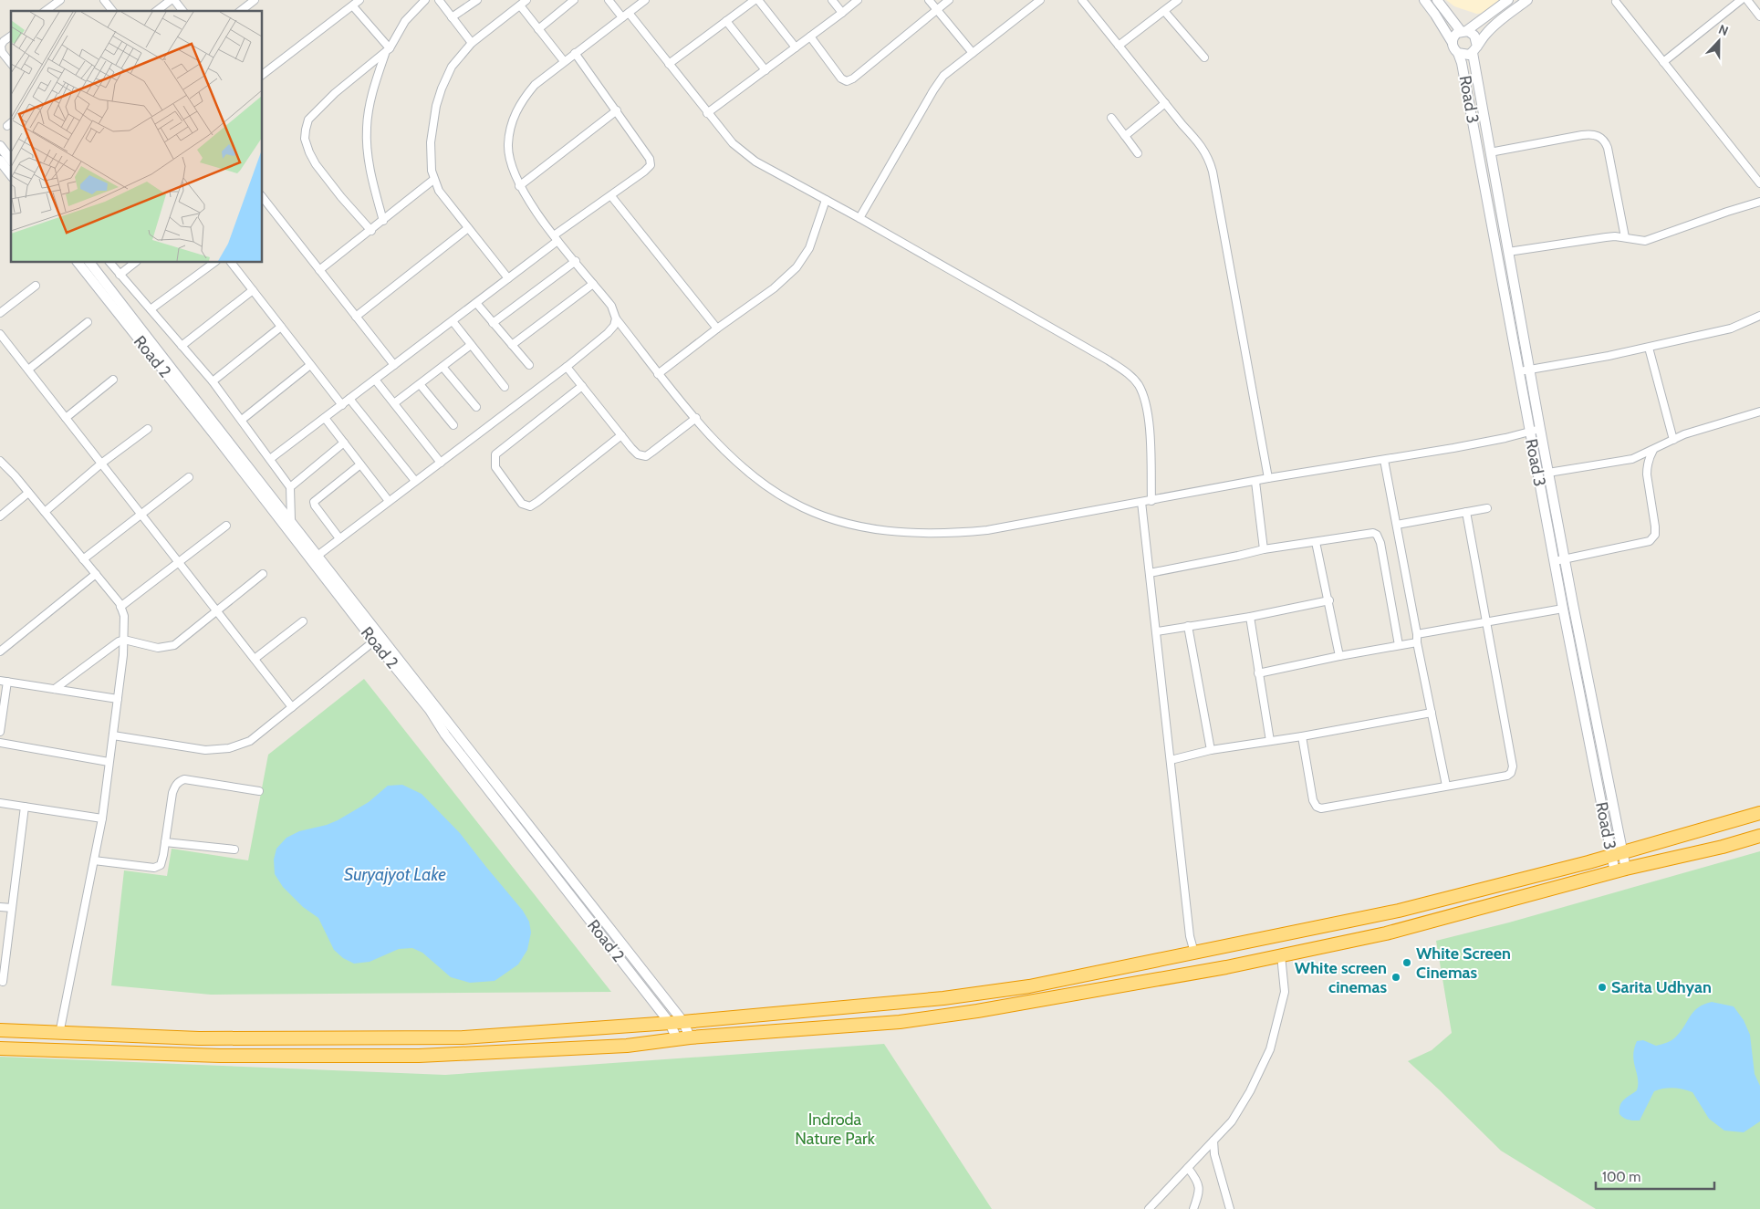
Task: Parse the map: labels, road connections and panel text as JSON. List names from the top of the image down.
{
  "streets": {
    "street": ["Road 3", "Road 2"]
  },
  "water": ["Suryajyot Lake"],
  "parks": ["Indroda Nature Park"],
  "places": ["White Screen Cinemas", "White screen cinemas", "Sarita Udhyan"],
  "scale_bar": "100 m",
  "north": "top"
}
